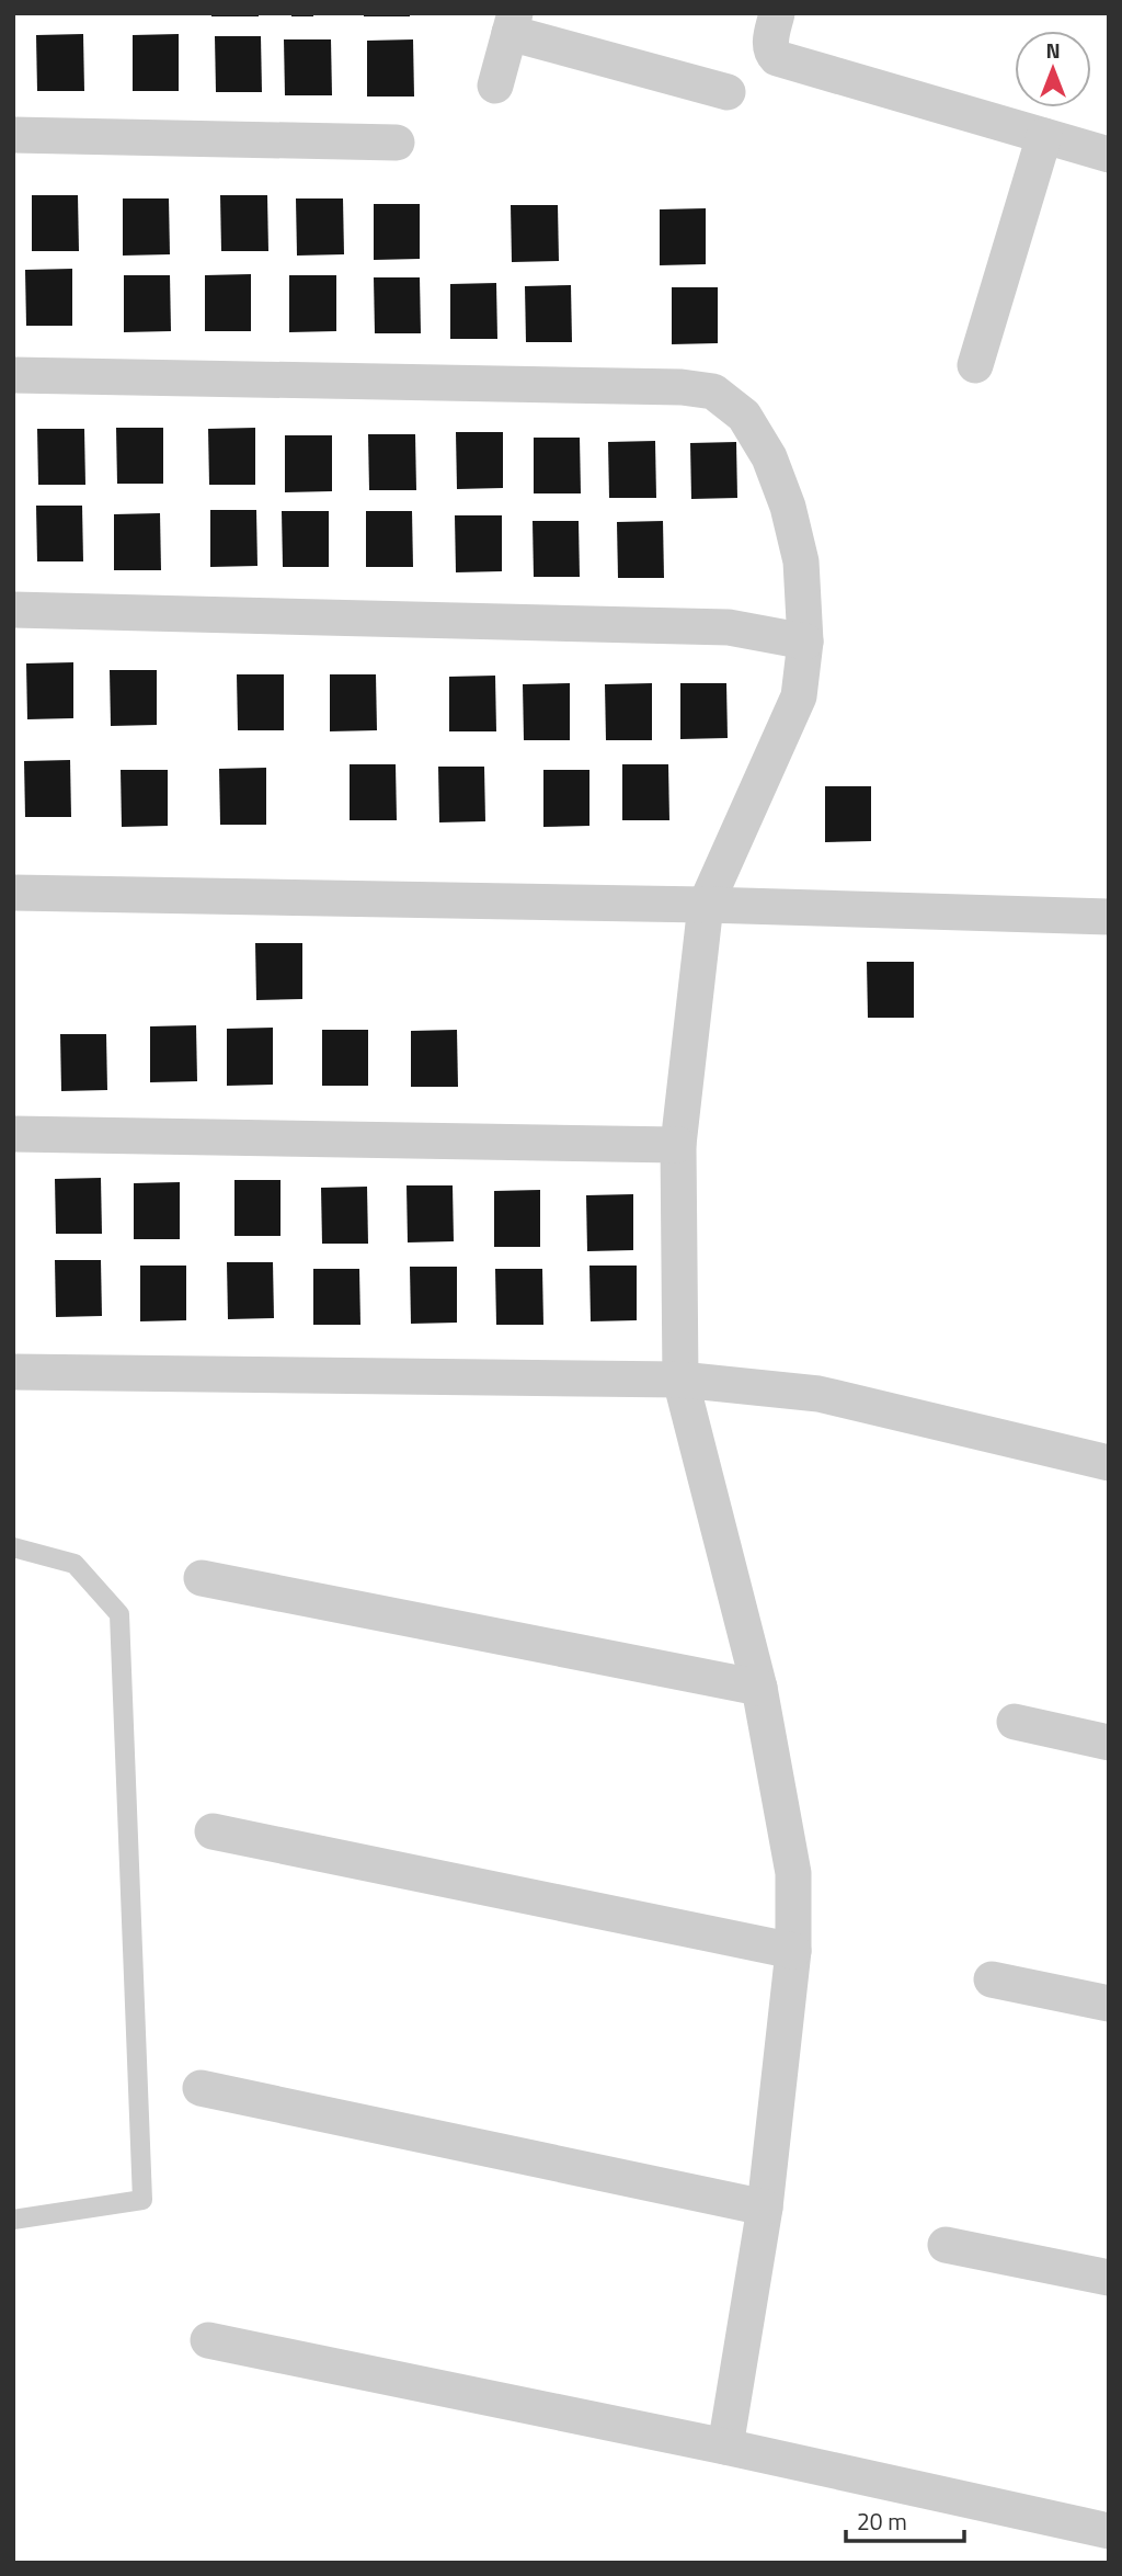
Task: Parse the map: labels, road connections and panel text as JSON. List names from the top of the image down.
{
  "scale_bar": "20 m",
  "north": "top"
}
